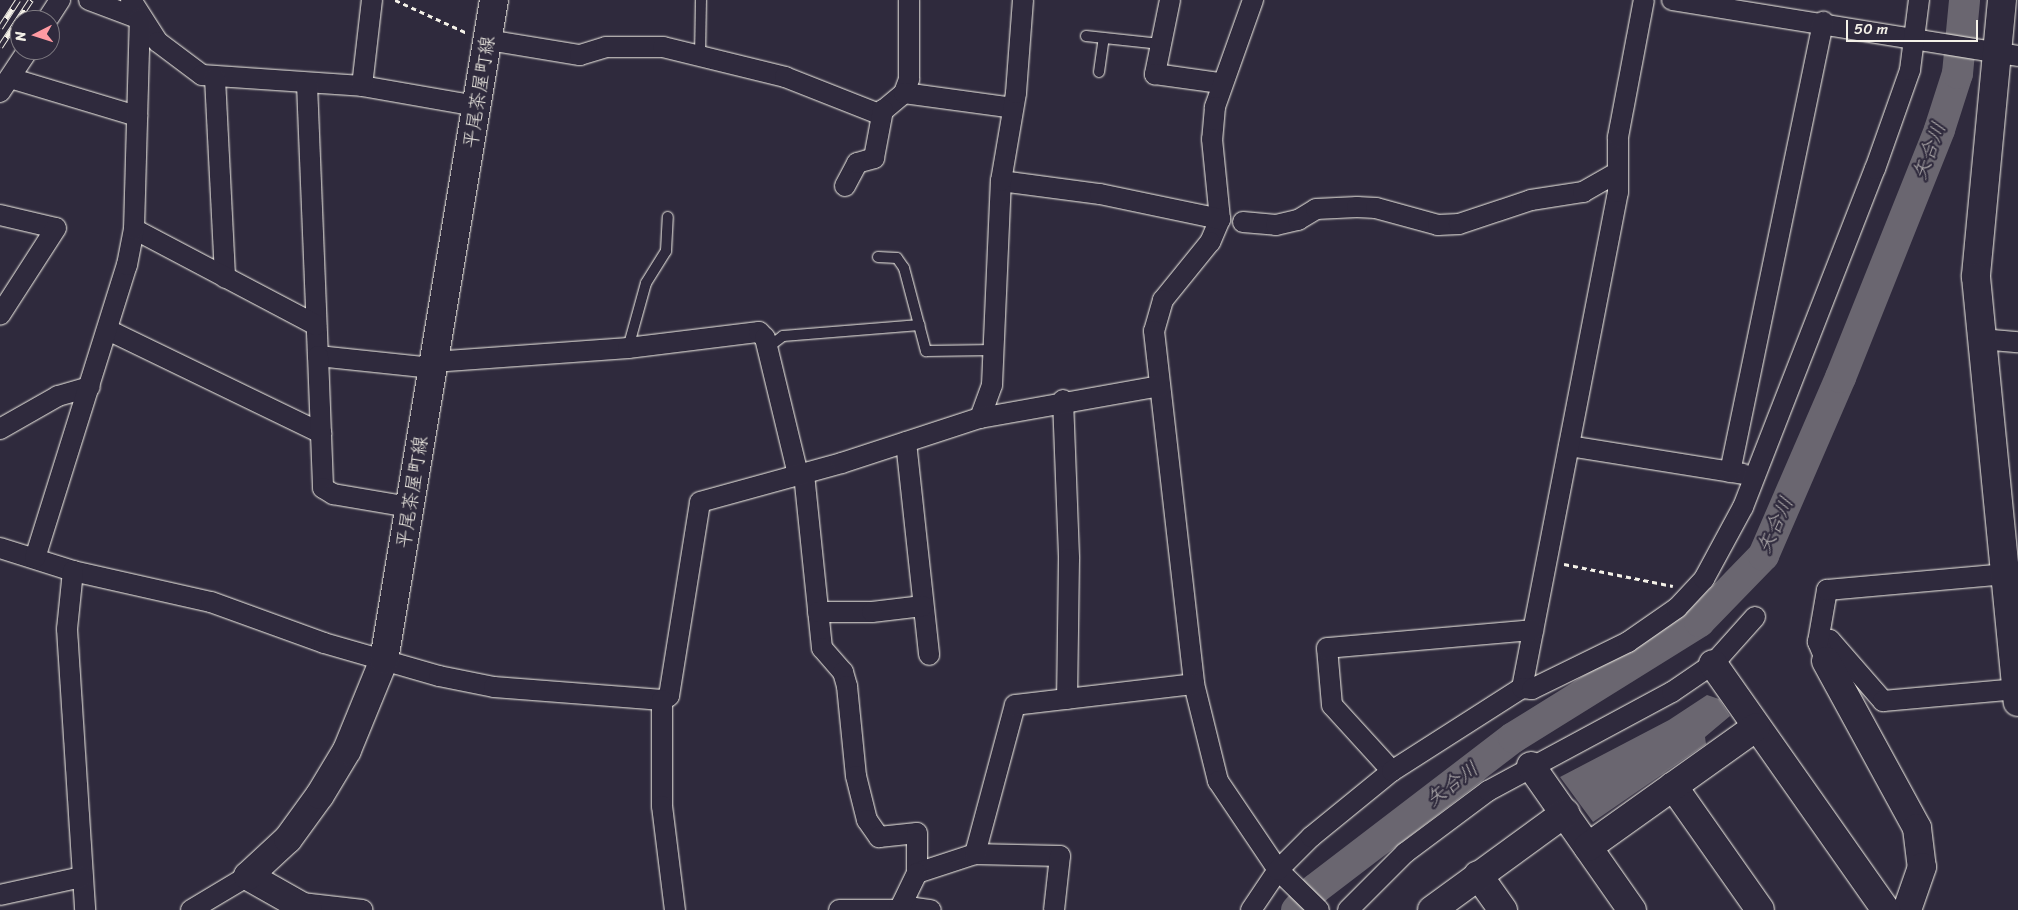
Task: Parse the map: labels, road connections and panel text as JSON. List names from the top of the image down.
{
  "streets": {
    "street": ["平尾茶屋町線"]
  },
  "water": ["矢合川"],
  "scale_bar": "50 m",
  "north": "left"
}
